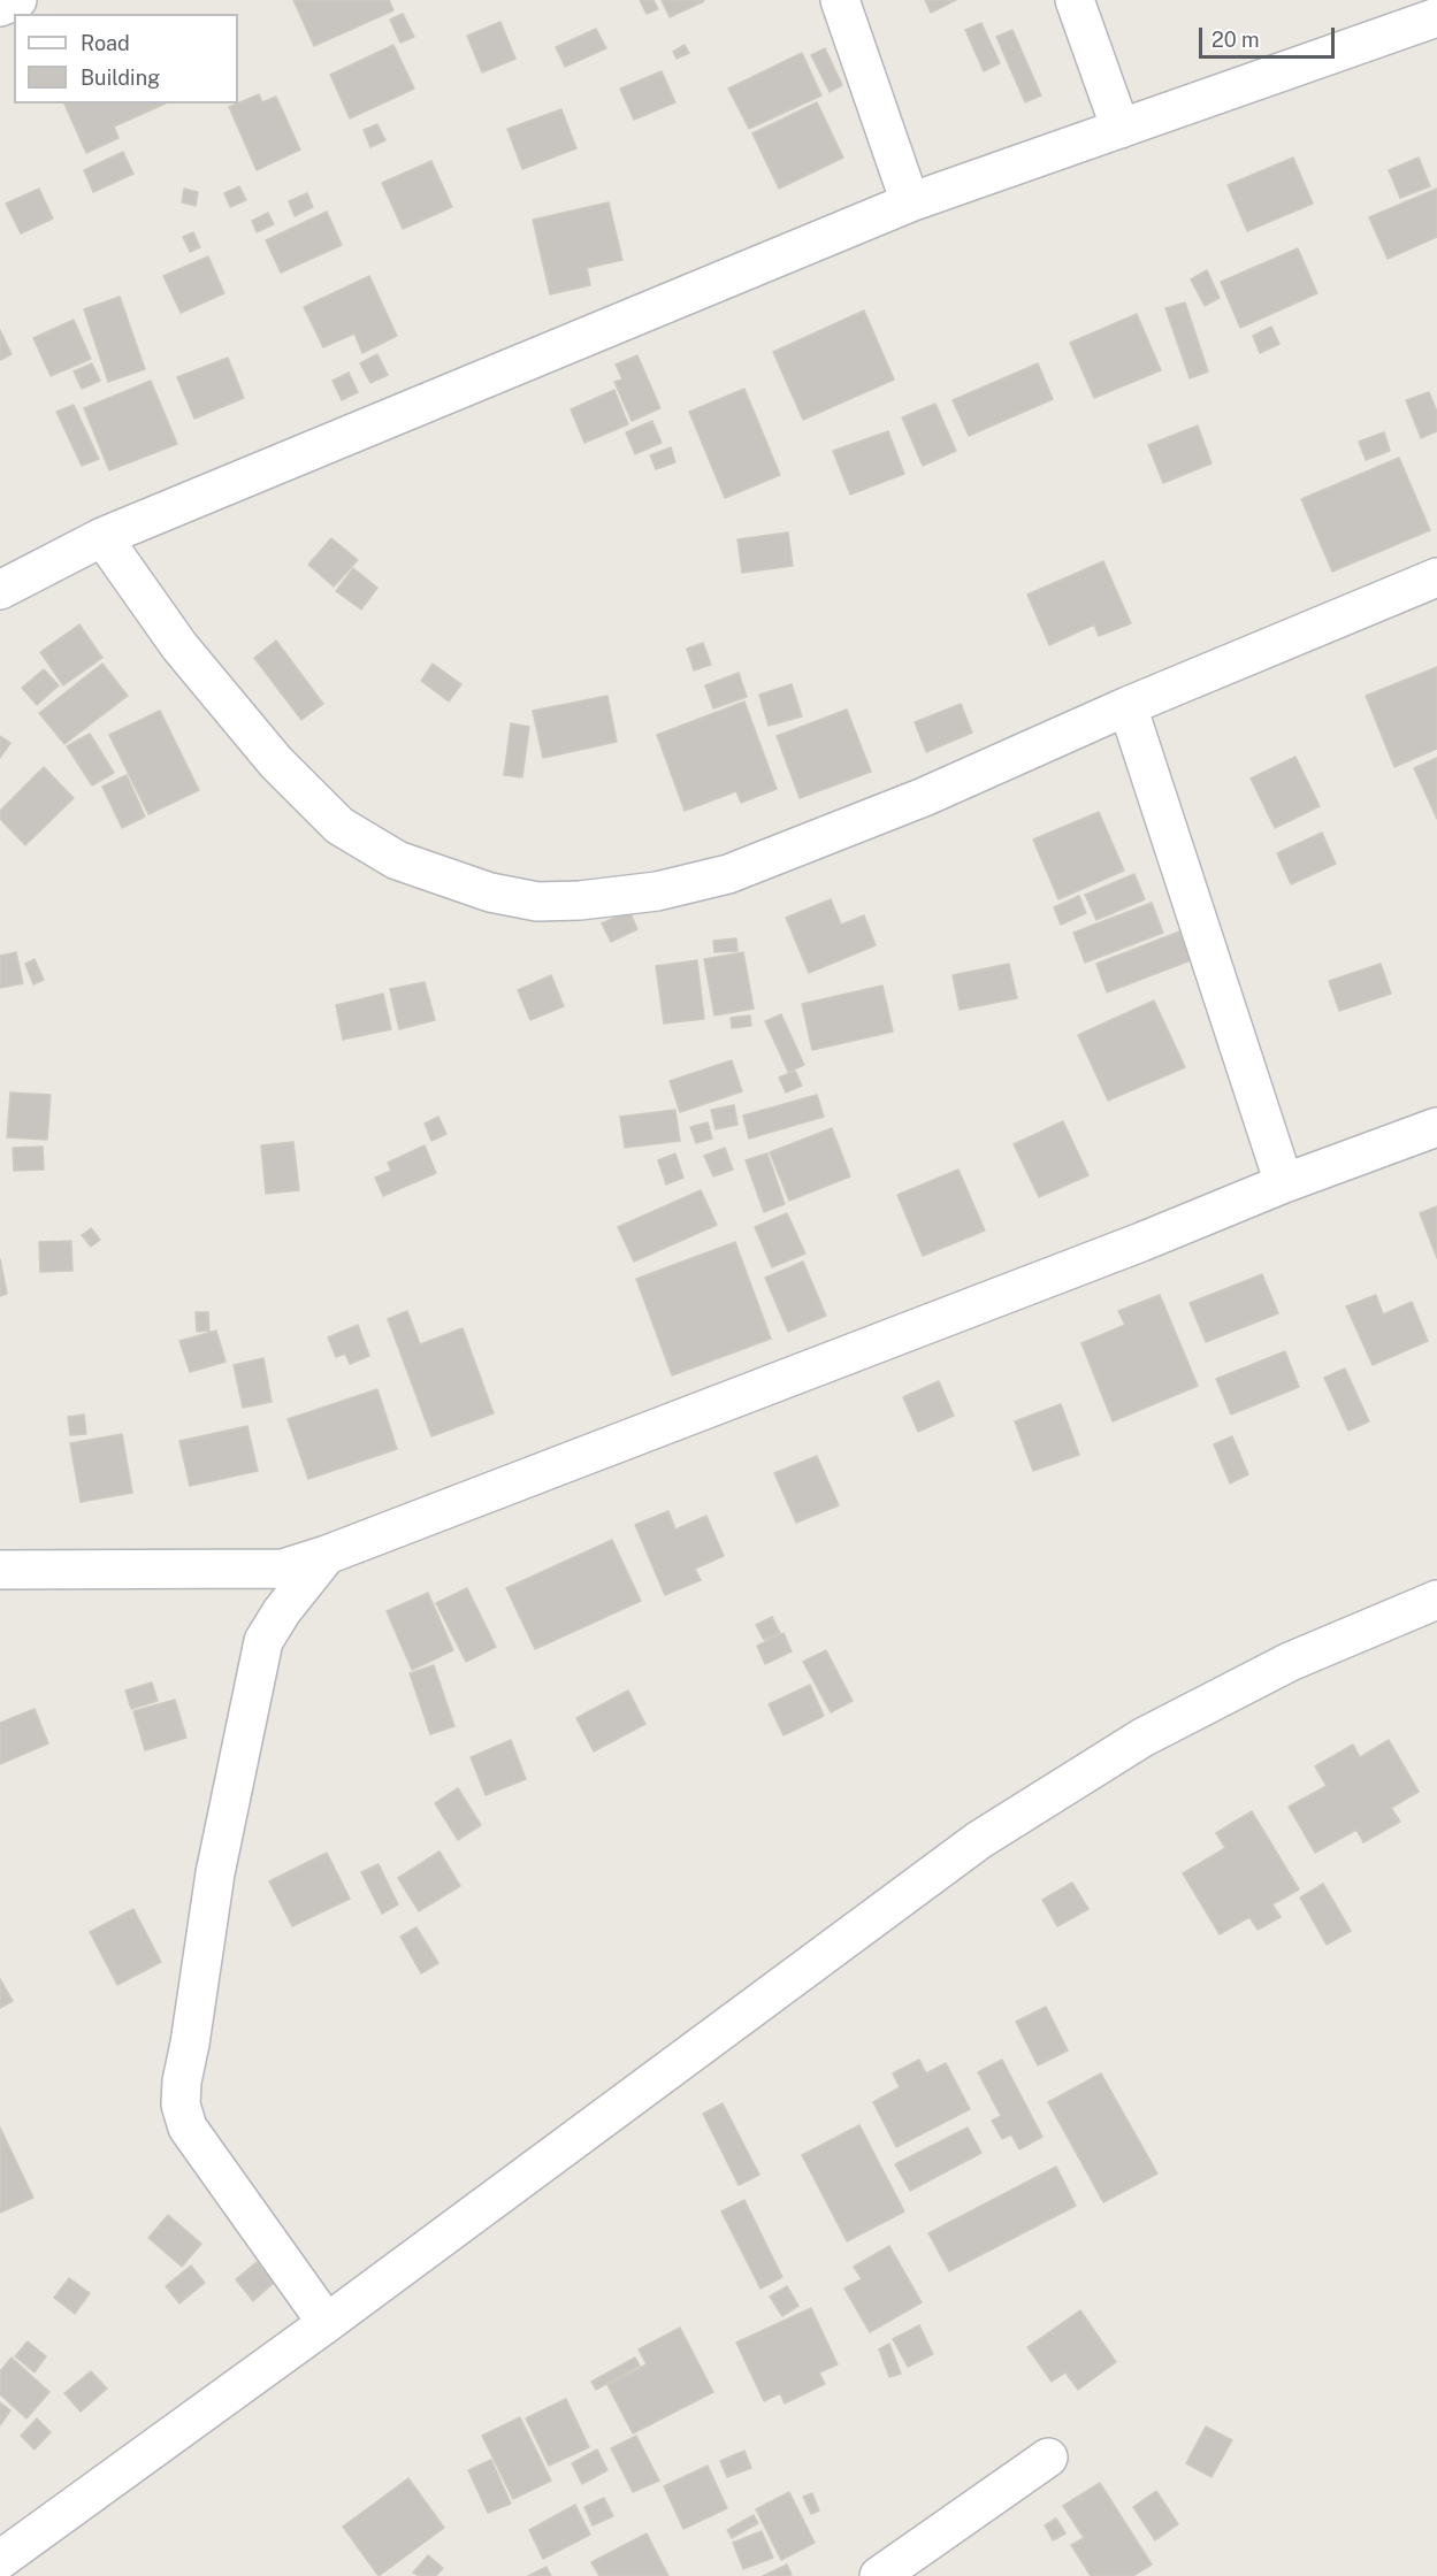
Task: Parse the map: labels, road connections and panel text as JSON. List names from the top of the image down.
{
  "legend": ["Road", "Building"],
  "scale_bar": "20 m"
}
